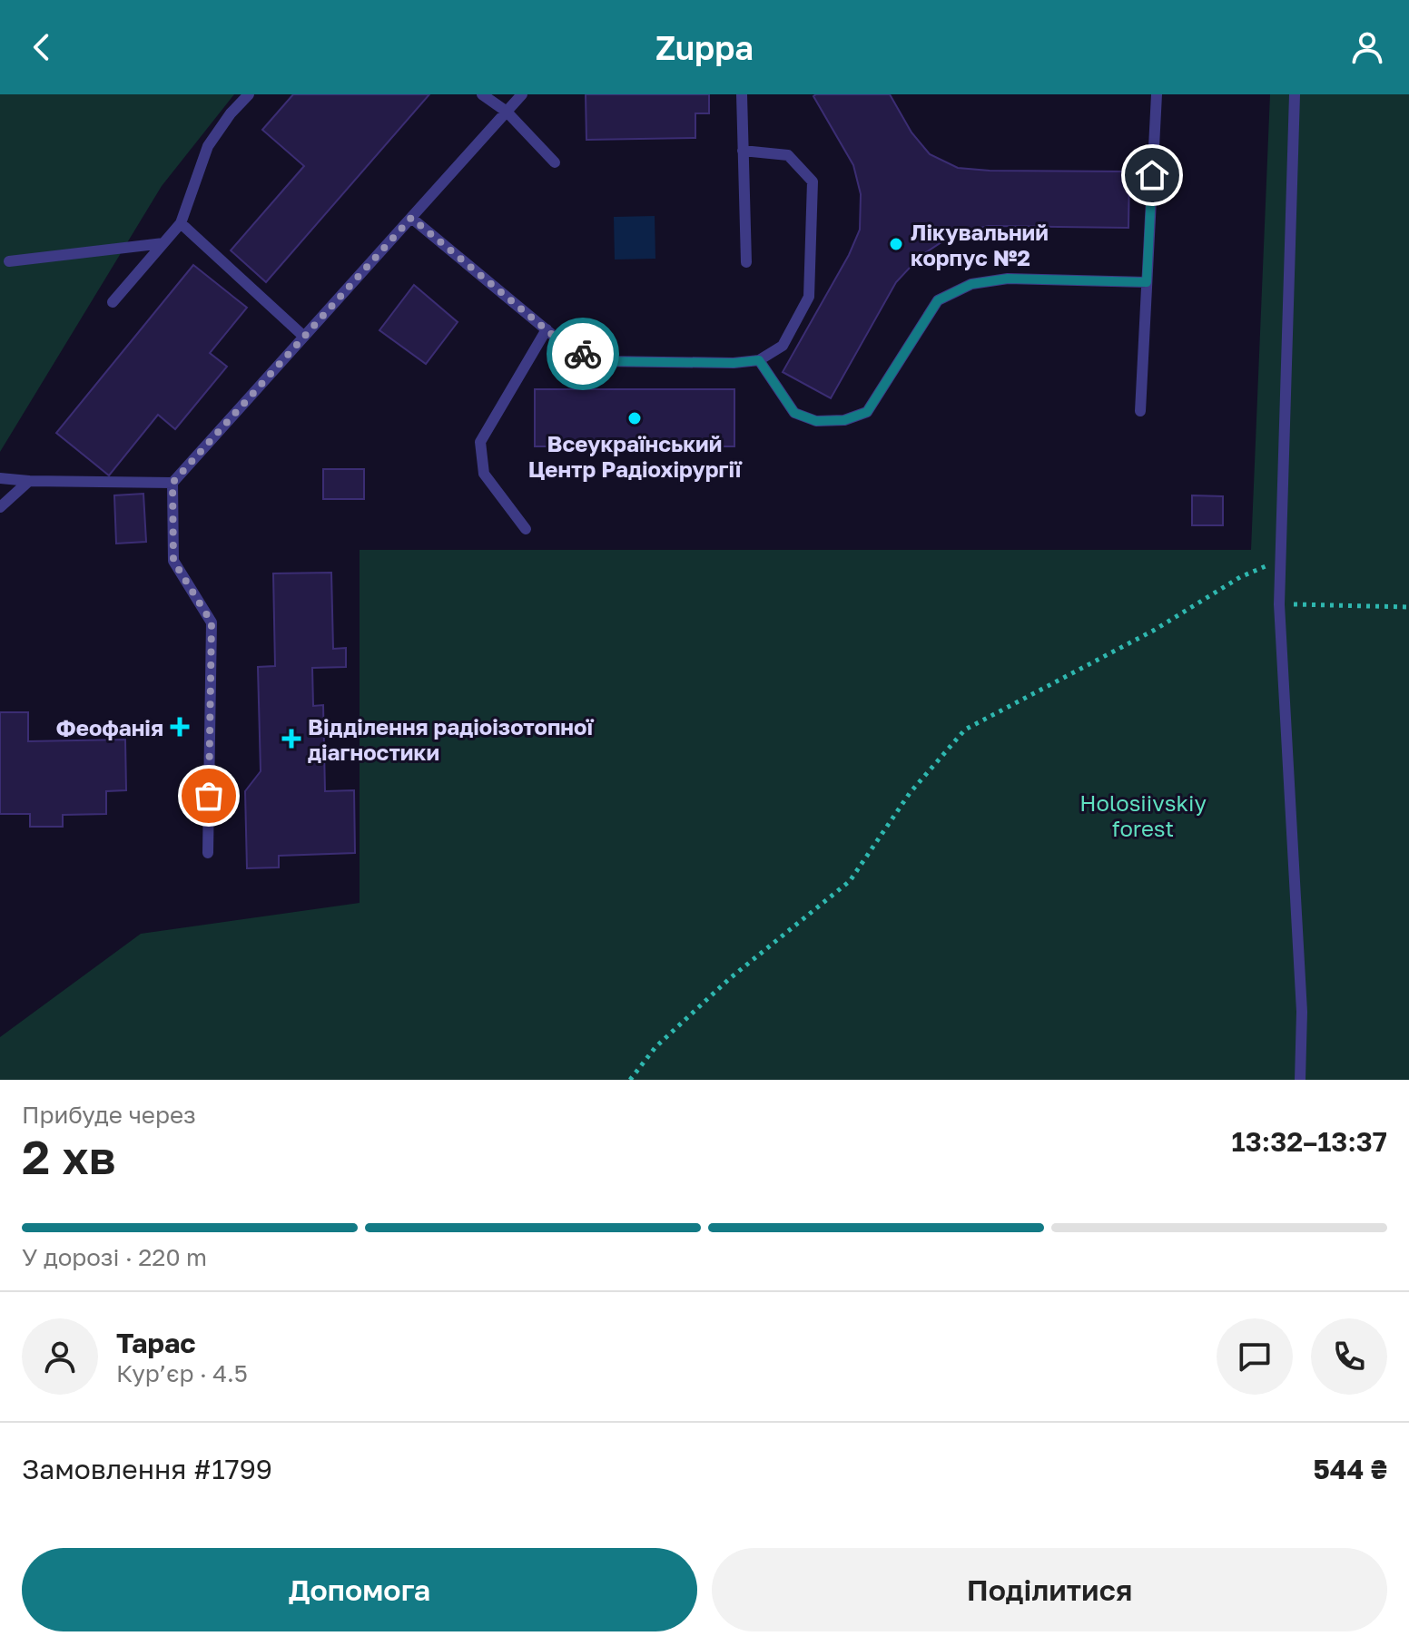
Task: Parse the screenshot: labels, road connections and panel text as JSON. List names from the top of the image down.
{
  "parks": ["Holosiivskiy forest"],
  "places": {
    "other": ["Лікувальний корпус №2", "Всеукраїнський Центр Радіохірургії"],
    "health": ["Феофанія", "Відділення радіоізотопної діагностики"]
  },
  "page": {
    "header": "Zuppa",
    "heading": ["2 хв", "Прибуде через", "13:32–13:37"],
    "panel": [
      "Тарас",
      "Кур’єр · 4.5",
      "Замовлення #1799",
      "544 ₴"
    ],
    "bar": "У дорозі · 220 m",
    "buttons": ["Допомога", "Поділитися"]
  }
}
